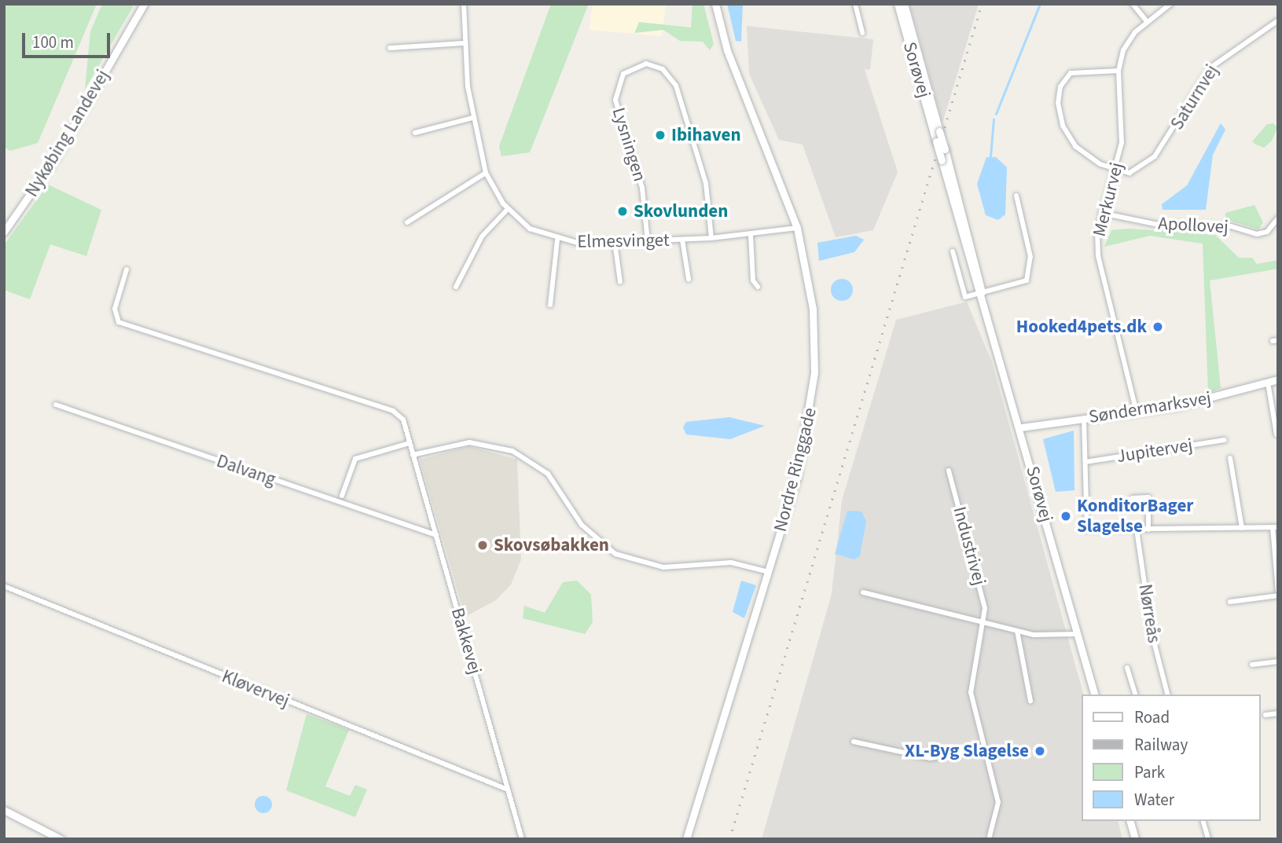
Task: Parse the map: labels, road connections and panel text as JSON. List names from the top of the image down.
{
  "streets": {
    "street": [
      "Sorøvej",
      "Saturnvej",
      "Nykøbing Landevej",
      "Lysningen",
      "Merkurvej",
      "Apollovej",
      "Elmesvinget",
      "Søndermarksvej",
      "Jupitervej",
      "Nordre Ringgade",
      "Dalvang",
      "Industrivej",
      "Nørreås",
      "Bakkevej",
      "Kløvervej"
    ]
  },
  "crossings": [
    ["Sorøvej", "Søndermarksvej"],
    ["Saturnvej", "Merkurvej"],
    ["Lysningen", "Elmesvinget"],
    ["Merkurvej", "Apollovej"],
    ["Merkurvej", "Søndermarksvej"],
    ["Elmesvinget", "Nordre Ringgade"],
    ["Dalvang", "Bakkevej"],
    ["Bakkevej", "Kløvervej"]
  ],
  "places": [
    "Ibihaven",
    "Skovlunden",
    "Hooked4pets.dk",
    "KonditorBager Slagelse",
    "Skovsøbakken",
    "XL-Byg Slagelse"
  ],
  "legend": [
    "Road",
    "Railway",
    "Park",
    "Water"
  ],
  "scale_bar": "100 m"
}
